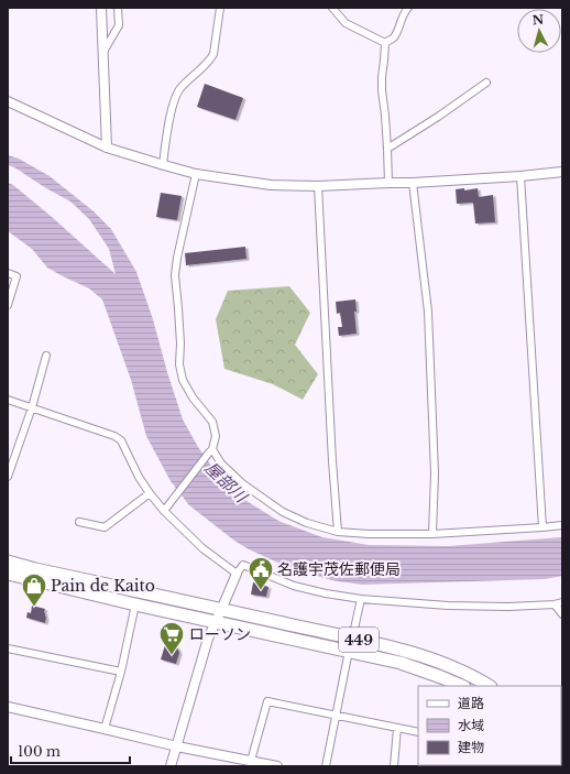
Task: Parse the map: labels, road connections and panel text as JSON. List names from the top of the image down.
{
  "streets": {
    "highway": ["449"]
  },
  "water": ["屋部川"],
  "places": {
    "public building": ["名護宇茂佐郵便局"],
    "shop": ["Pain de Kaito"],
    "supermarket": ["ローソン"]
  },
  "legend": ["道路", "水域", "建物"],
  "scale_bar": "100 m",
  "north": "top"
}
